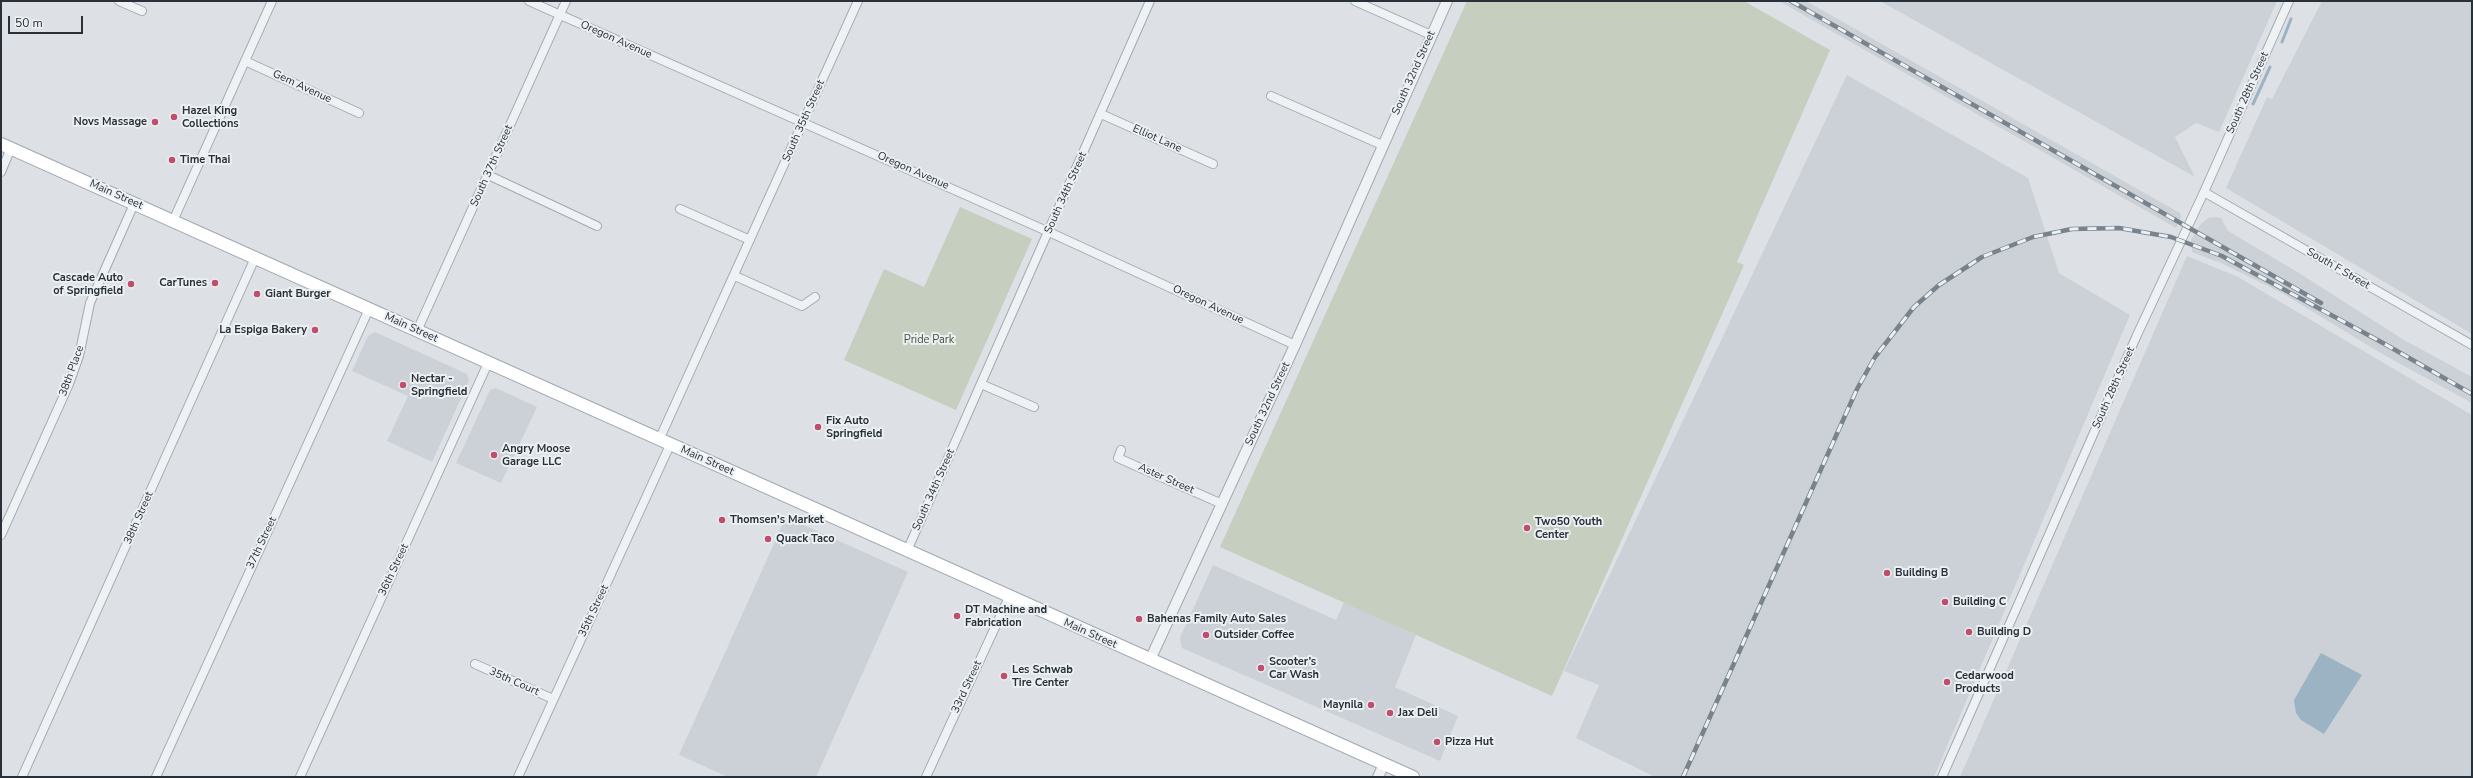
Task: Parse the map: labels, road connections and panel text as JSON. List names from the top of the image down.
{
  "streets": {
    "main road": ["Main Street"],
    "street": [
      "Oregon Avenue",
      "South 32nd Street",
      "Gem Avenue",
      "South 28th Street",
      "South 35th Street",
      "Elliot Lane",
      "South 37th Street",
      "South 34th Street",
      "South F Street",
      "38th Place",
      "Aster Street",
      "38th Street",
      "37th Street",
      "36th Street",
      "35th Street",
      "35th Court",
      "33rd Street"
    ]
  },
  "crossings": [
    ["Oregon Avenue", "South 32nd Street"],
    ["Oregon Avenue", "South 35th Street"],
    ["Oregon Avenue", "South 37th Street"],
    ["Oregon Avenue", "South 34th Street"],
    ["South 32nd Street", "Main Street"],
    ["South 32nd Street", "Aster Street"],
    ["South 28th Street", "South F Street"],
    ["South 35th Street", "Main Street"],
    ["South 35th Street", "35th Street"],
    ["Elliot Lane", "South 34th Street"],
    ["South 37th Street", "Main Street"],
    ["South 34th Street", "Main Street"],
    ["Main Street", "38th Place"],
    ["Main Street", "38th Street"],
    ["Main Street", "37th Street"],
    ["Main Street", "36th Street"],
    ["Main Street", "35th Street"],
    ["Main Street", "33rd Street"],
    ["35th Street", "35th Court"]
  ],
  "parks": ["Pride Park"],
  "places": [
    "Hazel King Collections",
    "Novs Massage",
    "Time Thai",
    "CarTunes",
    "Cascade Auto of Springfield",
    "Giant Burger",
    "La Espiga Bakery",
    "Nectar - Springfield",
    "Fix Auto Springfield",
    "Angry Moose Garage LLC",
    "Thomsen's Market",
    "Two50 Youth Center",
    "Quack Taco",
    "Building B",
    "Building C",
    "DT Machine and Fabrication",
    "Bahenas Family Auto Sales",
    "Building D",
    "Outsider Coffee",
    "Scooter’s Car Wash",
    "Les Schwab Tire Center",
    "Cedarwood Products",
    "Maynila",
    "Jax Deli",
    "Pizza Hut"
  ],
  "scale_bar": "50 m"
}
